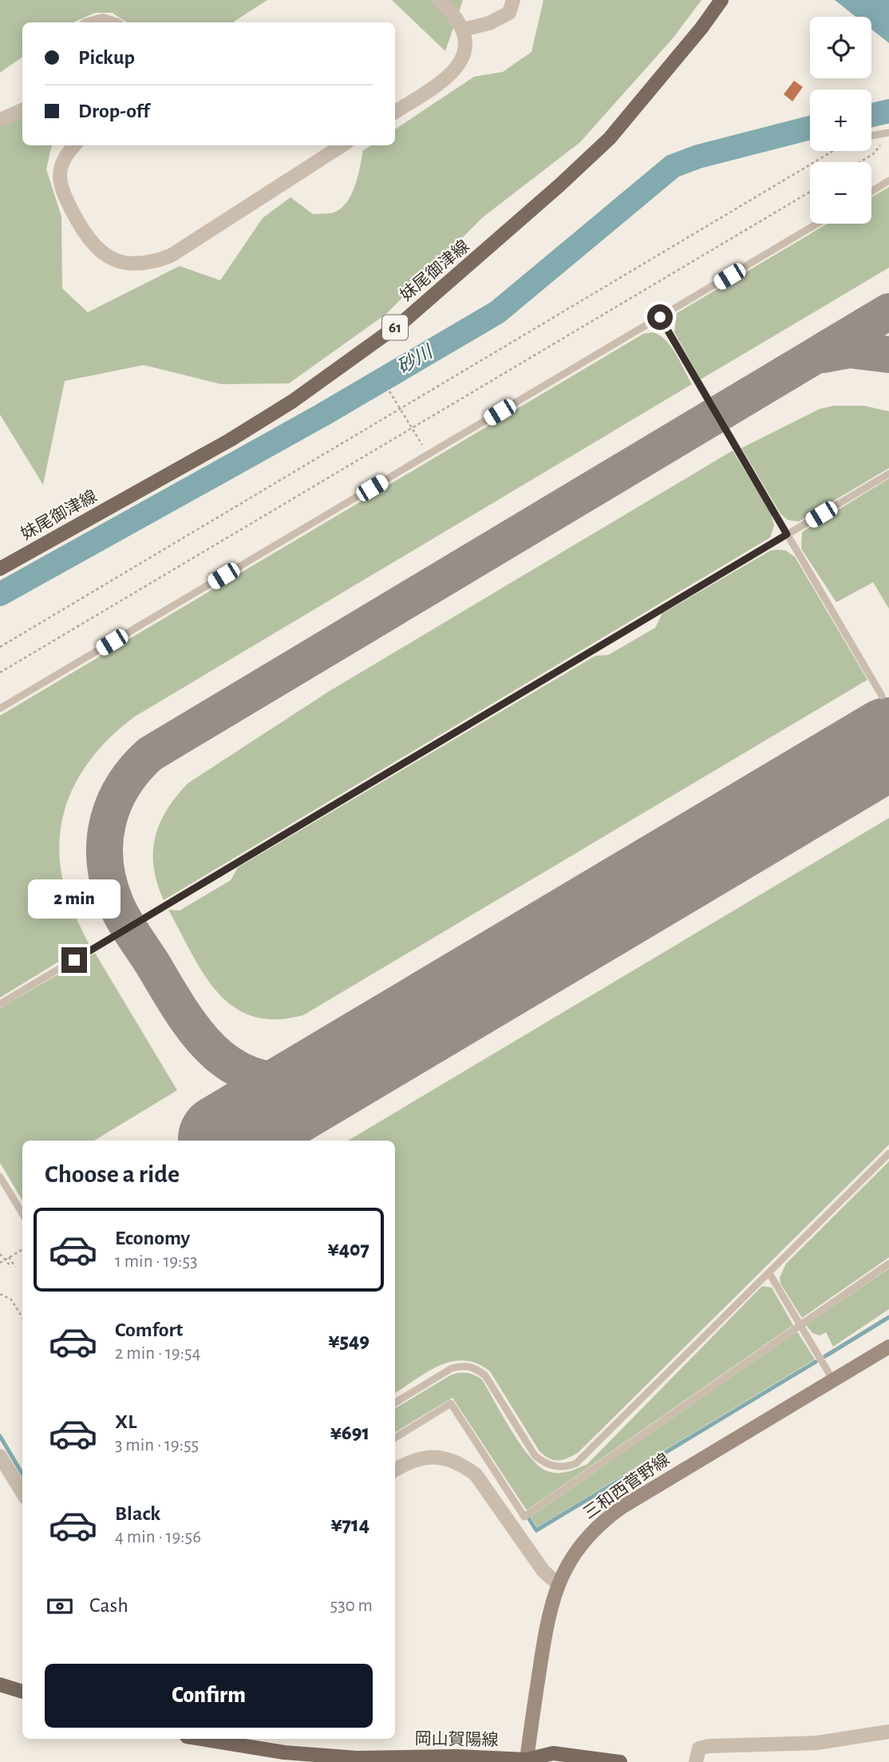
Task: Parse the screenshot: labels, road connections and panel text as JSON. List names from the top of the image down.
{
  "streets": {
    "main road": [
      "妹尾御津線",
      "61",
      "三和西菅野線",
      "岡山賀陽線"
    ]
  },
  "crossings": [
    ["三和西菅野線", "岡山賀陽線"]
  ],
  "water": ["砂川"],
  "page": {
    "map_buttons": ["+", "−"],
    "banner": ["Pickup", "Drop-off"],
    "bubble": "2 min",
    "heading": "Choose a ride",
    "list": [
      {
        "name": "Economy",
        "note": "1 min · 19:53",
        "value": "¥407"
      },
      {
        "name": "Comfort",
        "note": "2 min · 19:54",
        "value": "¥549"
      },
      {
        "name": "XL",
        "note": "3 min · 19:55",
        "value": "¥691"
      },
      {
        "name": "Black",
        "note": "4 min · 19:56",
        "value": "¥714"
      }
    ],
    "pay": ["Cash", "530 m"],
    "buttons": "Confirm"
  }
}
